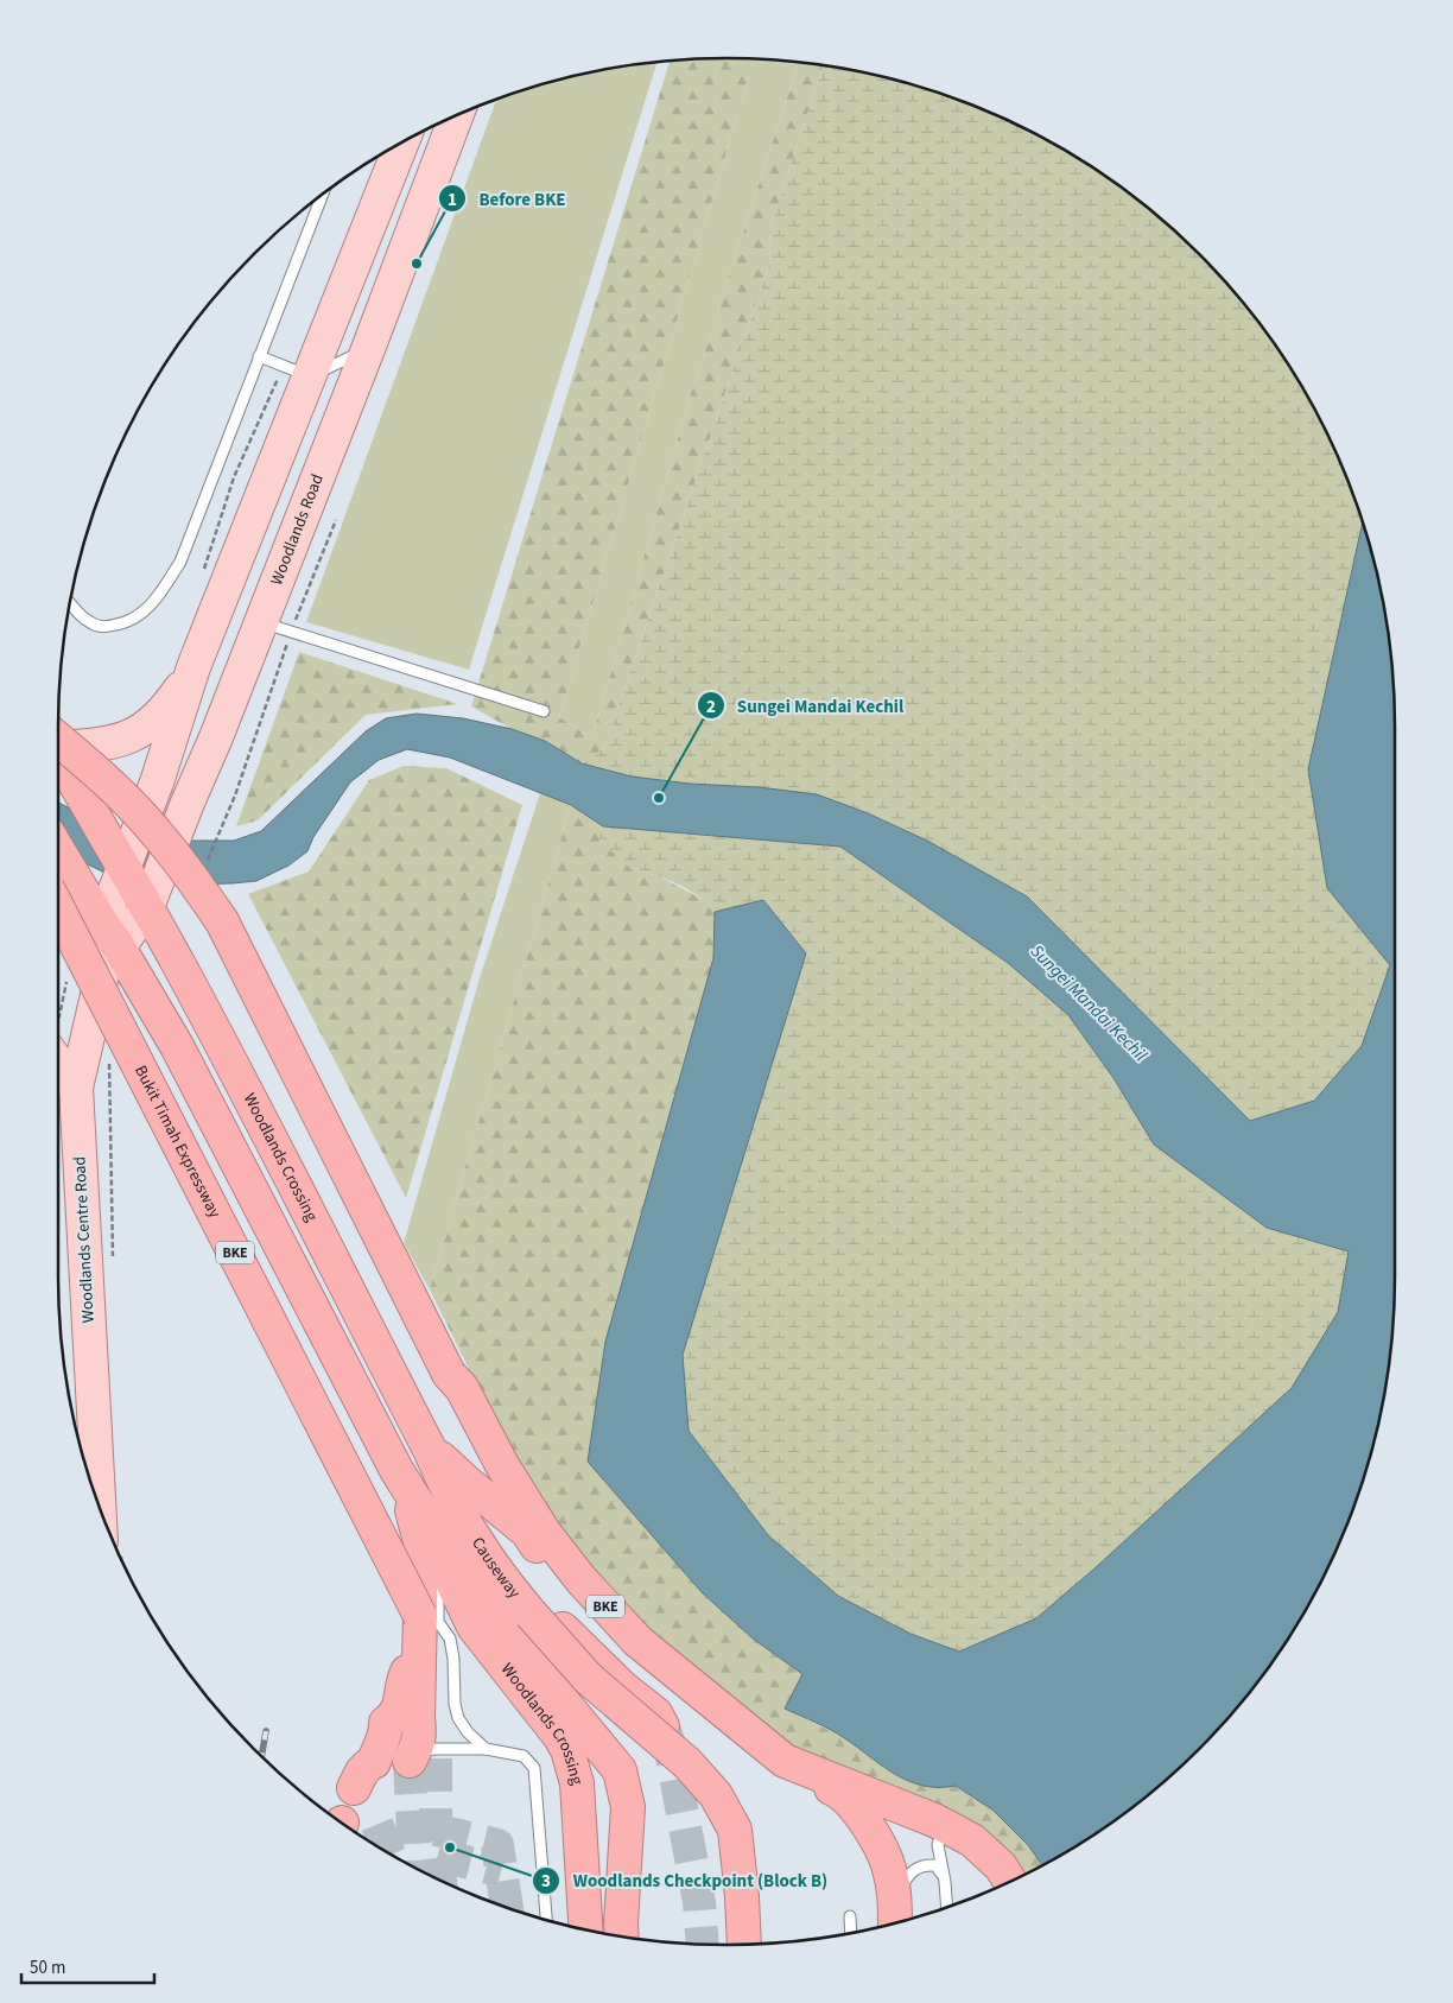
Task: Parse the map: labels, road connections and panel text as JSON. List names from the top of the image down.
{
  "streets": {
    "highway": [
      "Bukit Timah Expressway",
      "Woodlands Crossing",
      "BKE",
      "Causeway"
    ],
    "main road": ["Woodlands Road", "Woodlands Centre Road"]
  },
  "crossings": [
    ["Woodlands Road", "Woodlands Crossing"],
    ["Woodlands Road", "Woodlands Centre Road"],
    ["Bukit Timah Expressway", "Woodlands Crossing"],
    ["Woodlands Crossing", "Woodlands Centre Road"],
    ["Woodlands Crossing", "BKE"],
    ["Woodlands Crossing", "Causeway"]
  ],
  "water": ["Sungei Mandai Kechil"],
  "places": ["Before BKE", "Sungei Mandai Kechil", "Woodlands Checkpoint (Block B)"],
  "scale_bar": "50 m"
}
